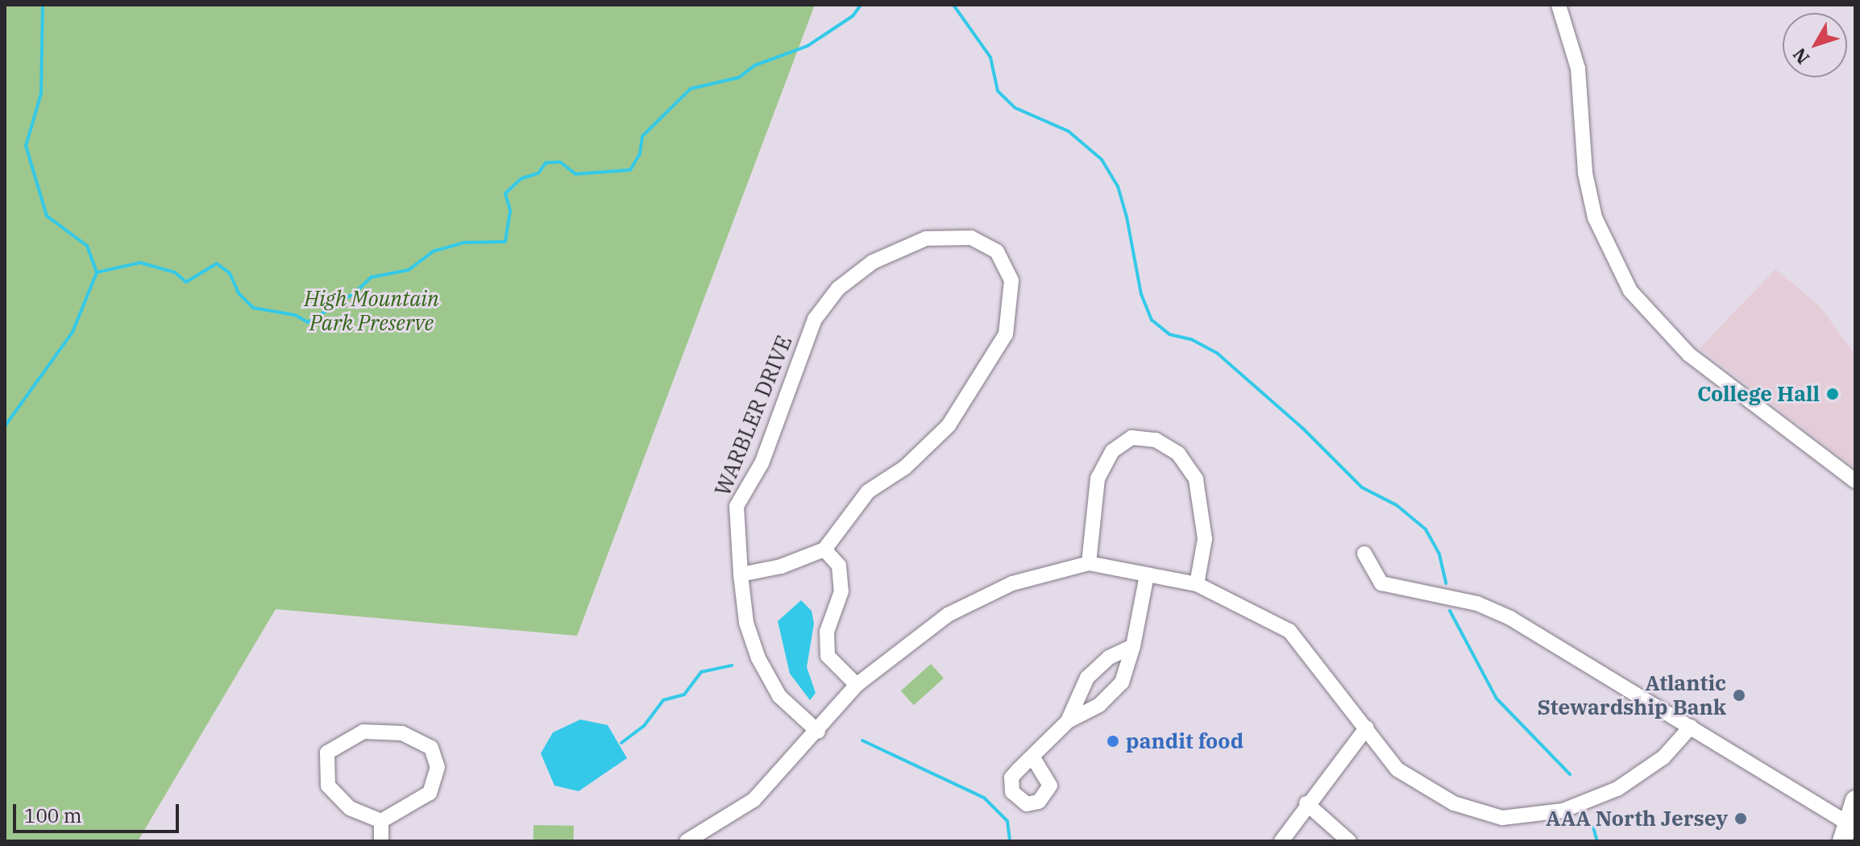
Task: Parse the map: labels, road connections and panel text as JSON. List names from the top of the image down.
{
  "streets": {
    "street": ["WARBLER DRIVE"]
  },
  "parks": ["High Mountain Park Preserve"],
  "places": [
    "College Hall",
    "Atlantic Stewardship Bank",
    "pandit food",
    "AAA North Jersey"
  ],
  "scale_bar": "100 m",
  "north": "bottom left"
}
